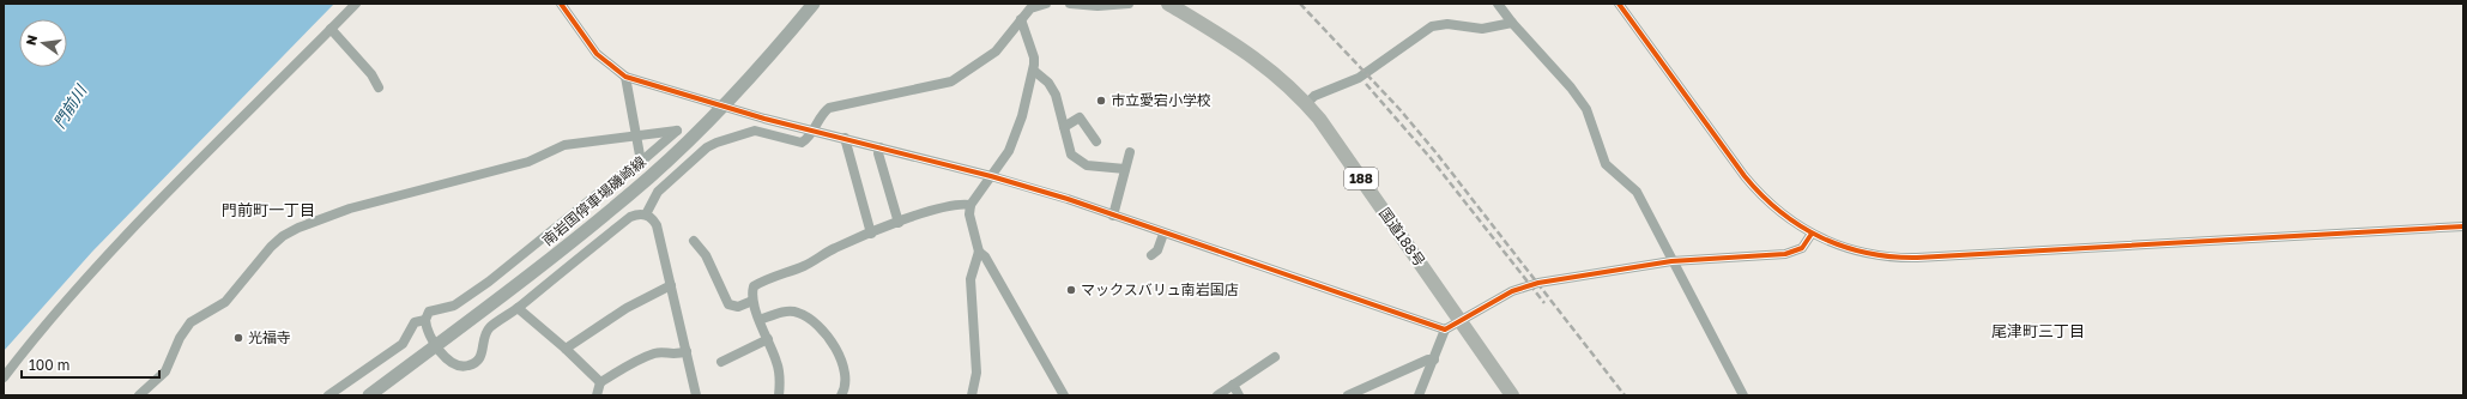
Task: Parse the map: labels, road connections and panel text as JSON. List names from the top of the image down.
{
  "streets": {
    "highway": ["188", "国道188号"],
    "main road": ["南岩国停車場磯崎線"]
  },
  "districts": ["門前町一丁目", "尾津町三丁目"],
  "water": ["門前川"],
  "places": ["市立愛宕小学校", "マックスバリュ南岩国店", "光福寺"],
  "scale_bar": "100 m",
  "north": "left"
}
